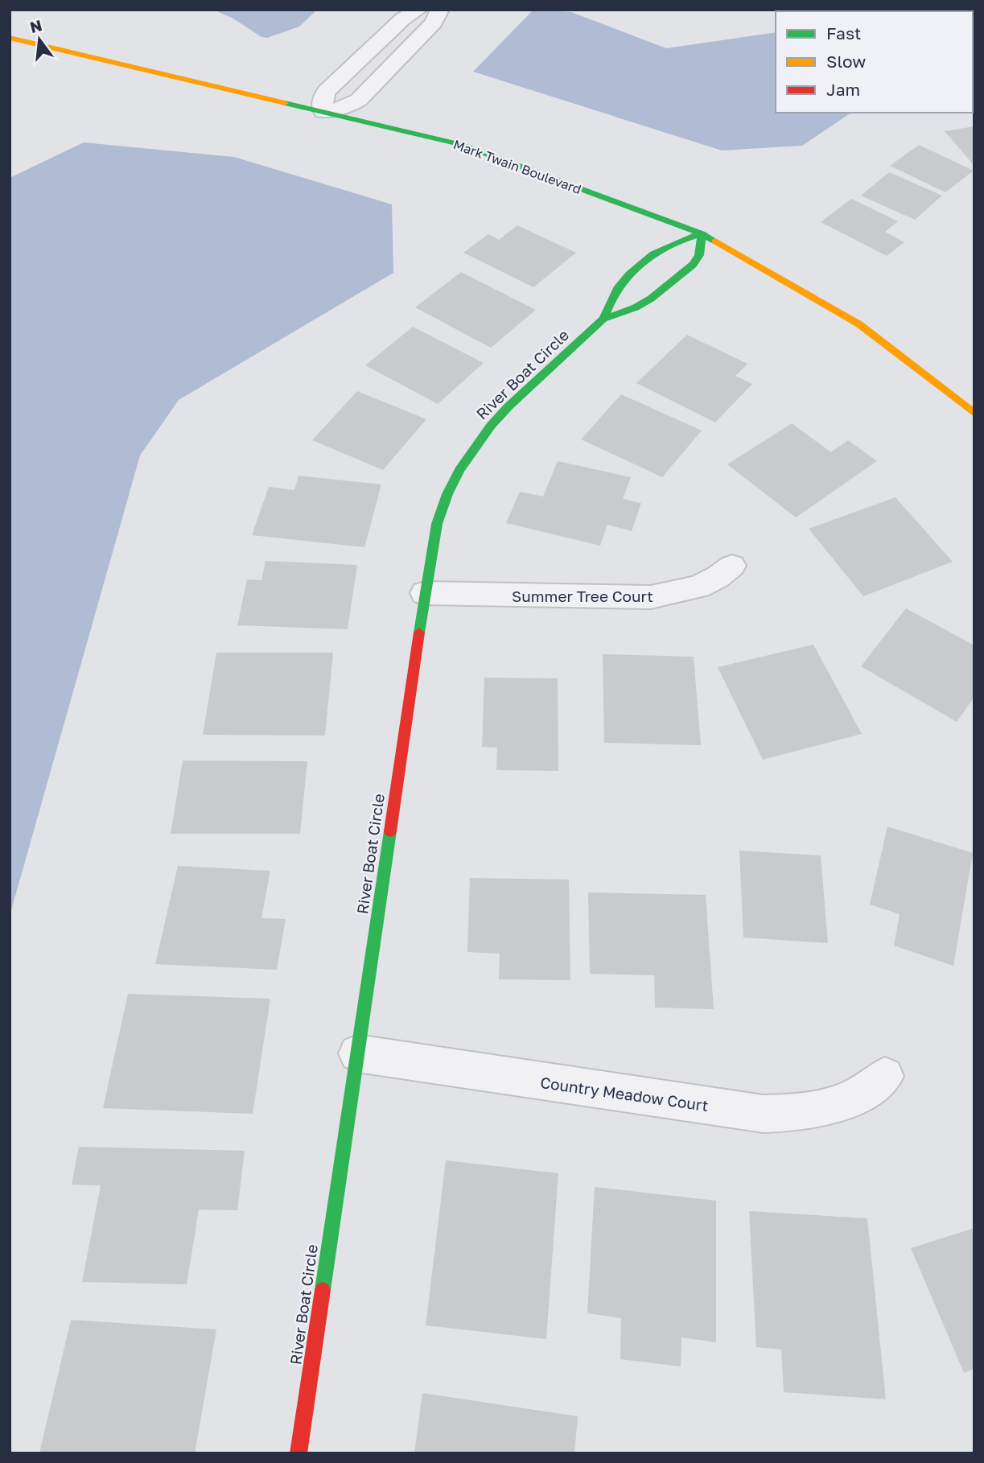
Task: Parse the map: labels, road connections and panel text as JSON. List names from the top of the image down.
{
  "streets": {
    "street": [
      "Mark Twain Boulevard",
      "River Boat Circle",
      "Summer Tree Court",
      "Country Meadow Court"
    ]
  },
  "crossings": [
    ["Mark Twain Boulevard", "River Boat Circle"],
    ["River Boat Circle", "Summer Tree Court"],
    ["River Boat Circle", "Country Meadow Court"]
  ],
  "legend": ["Fast", "Slow", "Jam"],
  "north": "top"
}
